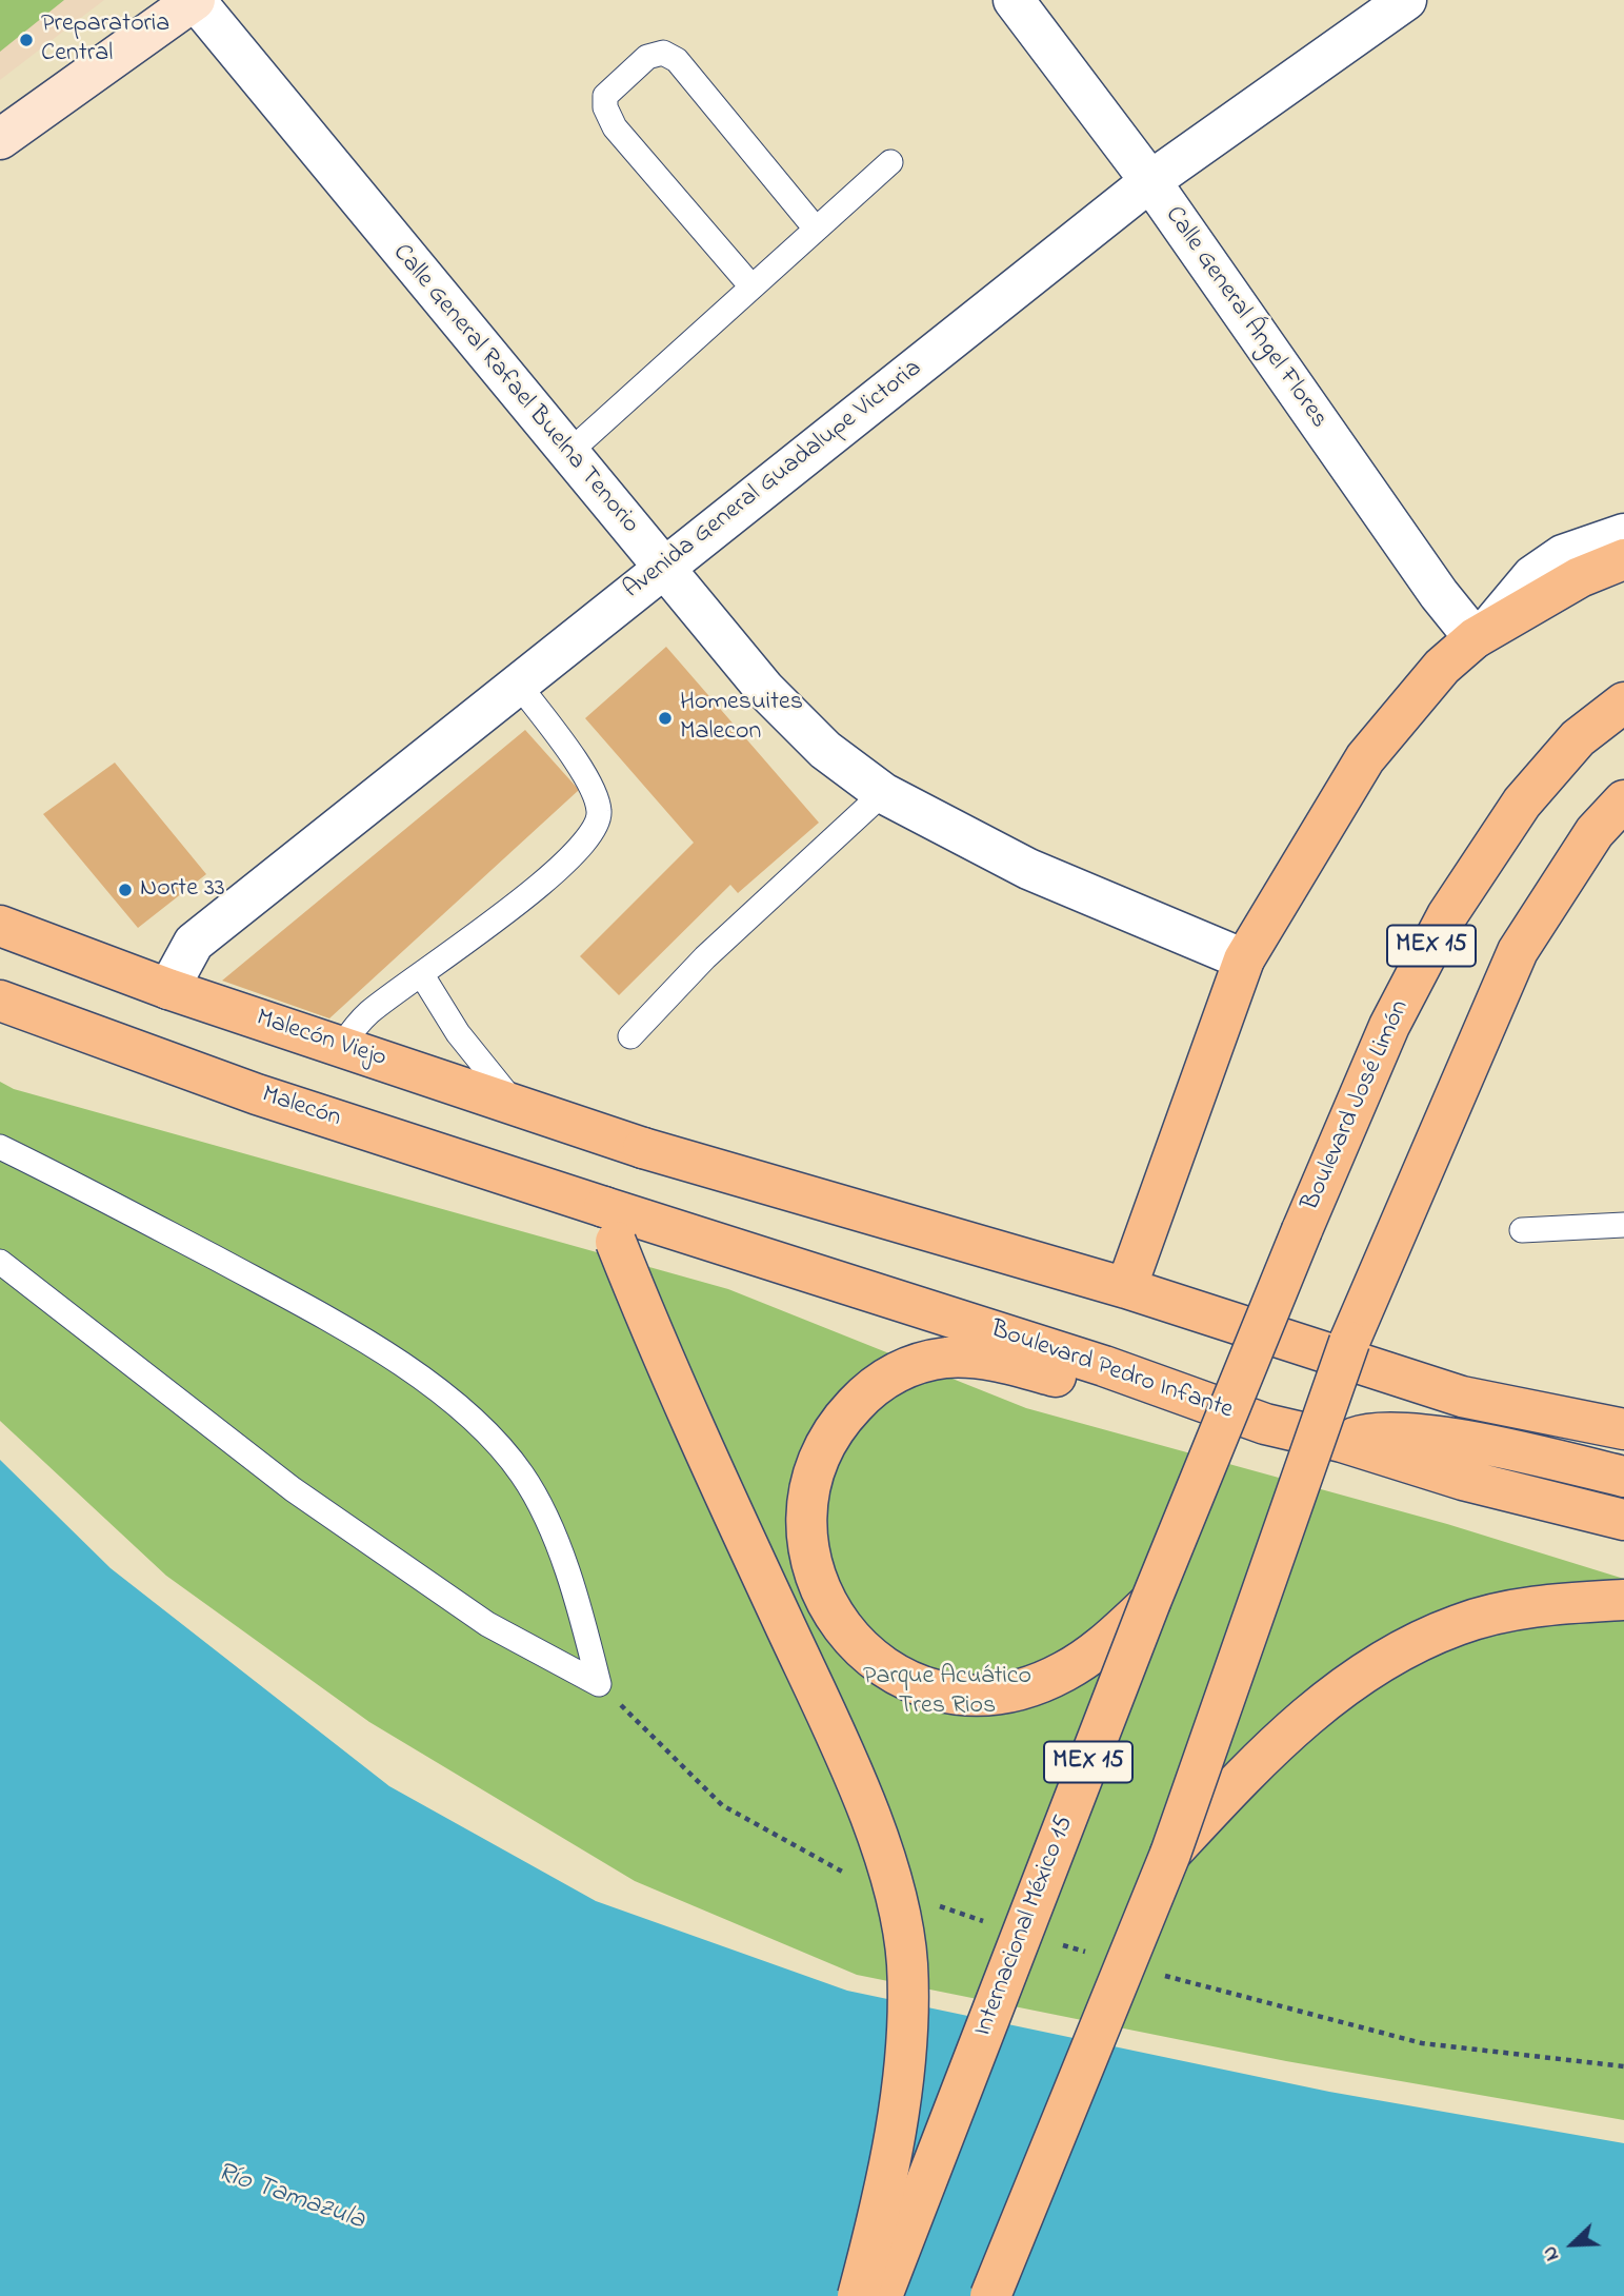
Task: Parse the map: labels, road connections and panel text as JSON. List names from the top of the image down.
{
  "streets": {
    "main road": [
      "MEX 15",
      "Malecón Viejo",
      "Boulevard José Limón",
      "Malecón",
      "Boulevard Pedro Infante",
      "Internacional México 15"
    ],
    "street": ["Calle General Ángel Flores", "Calle General Rafael Buelna Tenorio", "Avenida General Guadalupe Victoria"]
  },
  "crossings": [
    ["Calle General Ángel Flores", "Avenida General Guadalupe Victoria"],
    ["Calle General Rafael Buelna Tenorio", "Avenida General Guadalupe Victoria"],
    ["Avenida General Guadalupe Victoria", "Malecón Viejo"],
    ["Boulevard José Limón", "Internacional México 15"],
    ["Malecón", "Boulevard Pedro Infante"]
  ],
  "water": ["Río Tamazula"],
  "parks": ["Parque Acuático Tres Rios"],
  "places": ["Preparatoria Central", "Homesuites Malecon", "Norte 33"],
  "north": "bottom left"
}
